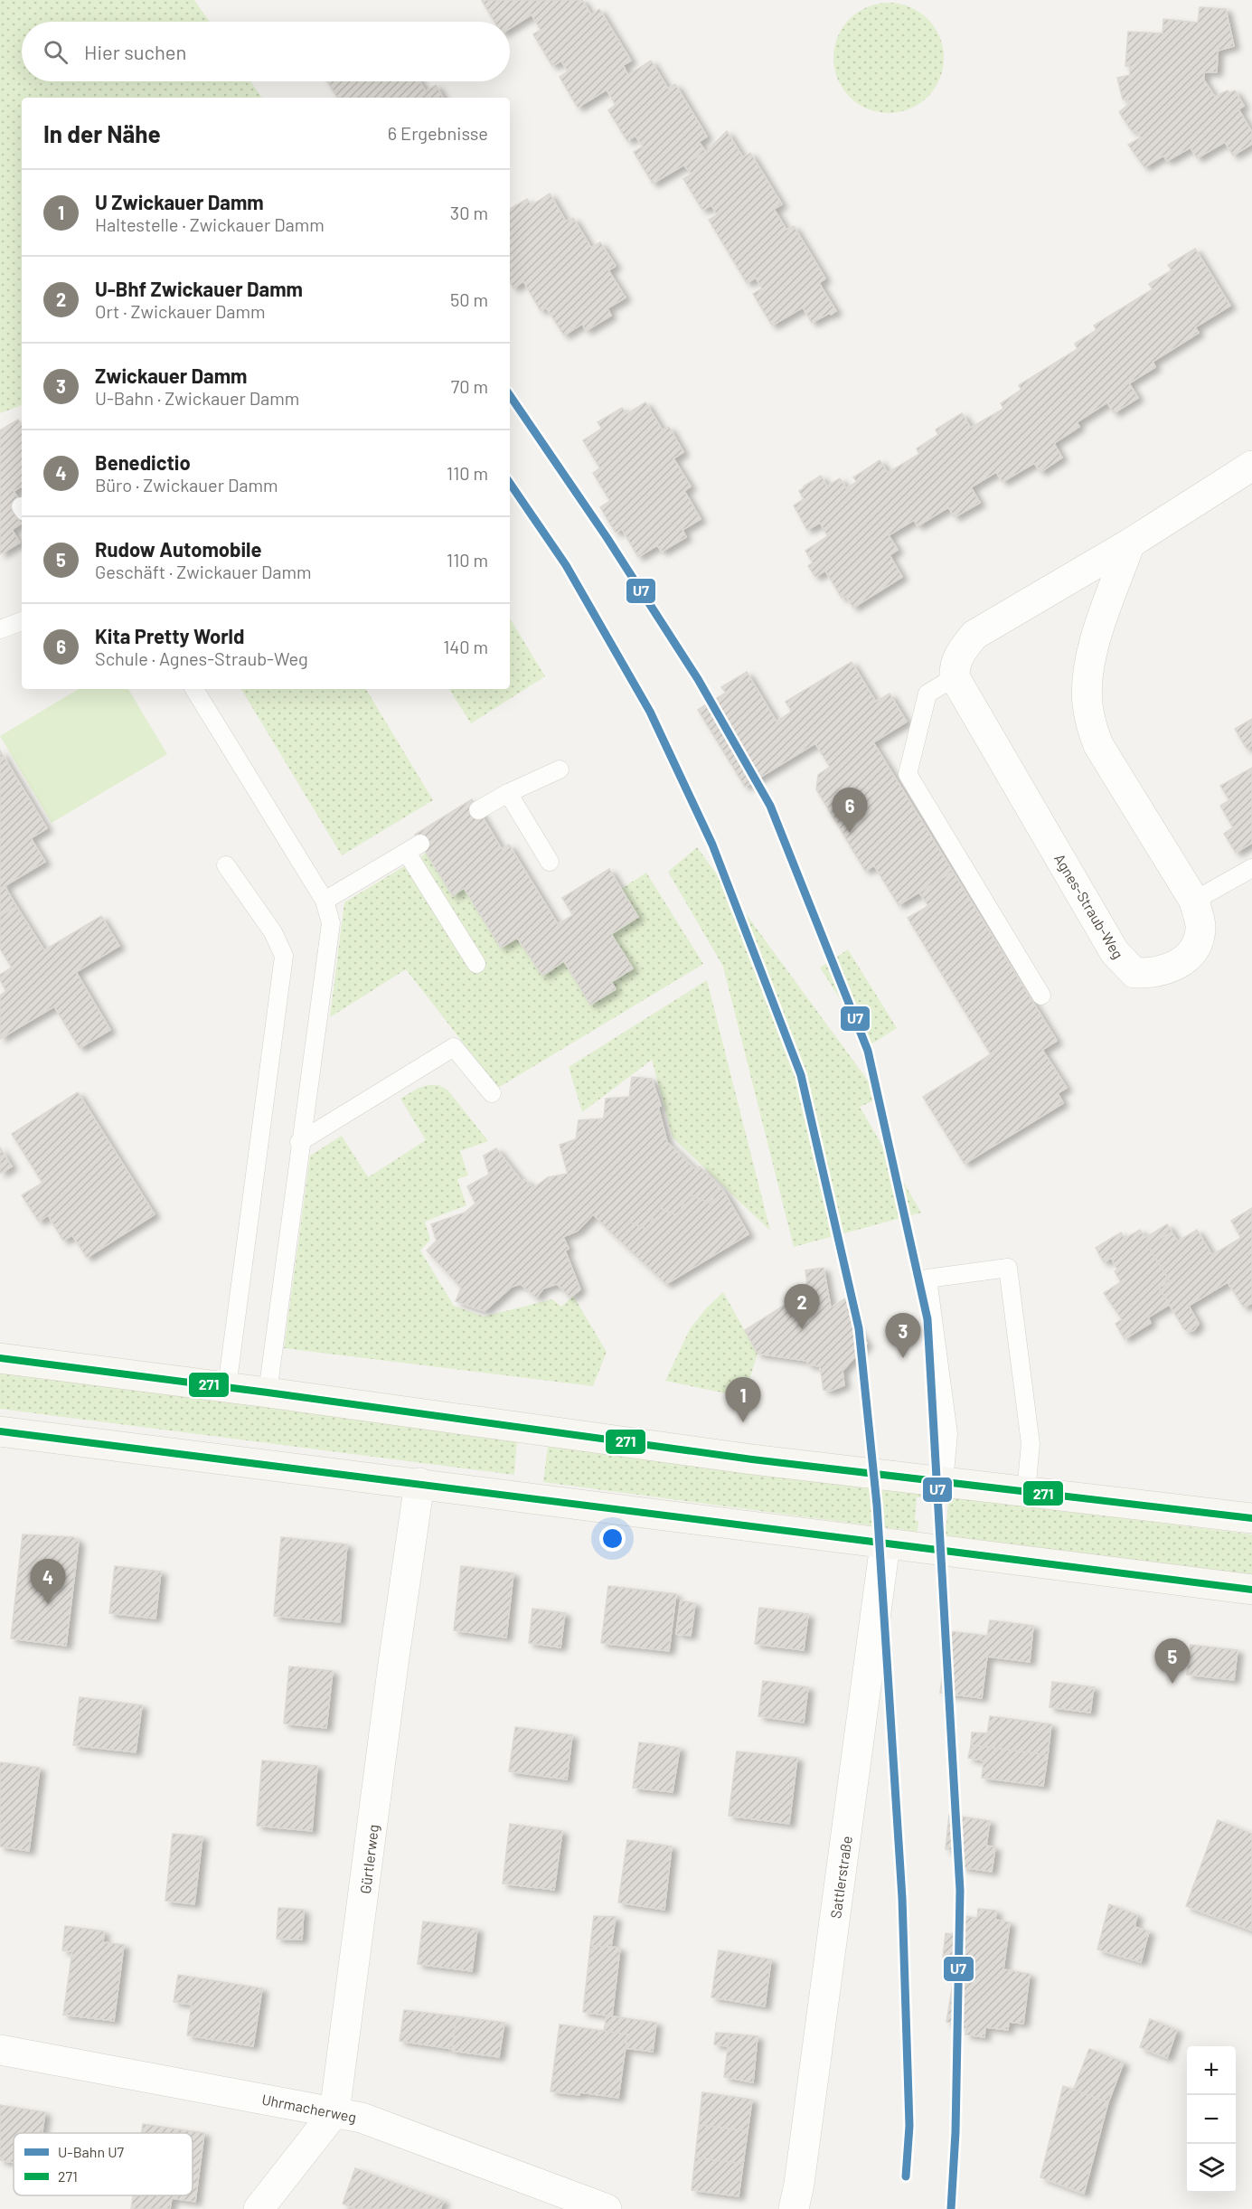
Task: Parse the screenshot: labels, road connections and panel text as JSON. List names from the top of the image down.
{
  "streets": {
    "street": [
      "Agnes-Straub-Weg",
      "Gürtlerweg",
      "Sattlerstraße",
      "Uhrmacherweg"
    ]
  },
  "crossings": [
    ["Gürtlerweg", "Uhrmacherweg"]
  ],
  "lines": ["metro line U7", "transit line 271"],
  "legend": ["U-Bahn U7", "271"],
  "page": {
    "search": "Hier suchen",
    "heading": ["In der Nähe", "6 Ergebnisse"],
    "list": [
      {
        "mark": "1",
        "name": "U Zwickauer Damm",
        "note": "Haltestelle · Zwickauer Damm",
        "value": "30 m"
      },
      {
        "mark": "2",
        "name": "U-Bhf Zwickauer Damm",
        "note": "Ort · Zwickauer Damm",
        "value": "50 m"
      },
      {
        "mark": "3",
        "name": "Zwickauer Damm",
        "note": "U-Bahn · Zwickauer Damm",
        "value": "70 m"
      },
      {
        "mark": "4",
        "name": "Benedictio",
        "note": "Büro · Zwickauer Damm",
        "value": "110 m"
      },
      {
        "mark": "5",
        "name": "Rudow Automobile",
        "note": "Geschäft · Zwickauer Damm",
        "value": "110 m"
      },
      {
        "mark": "6",
        "name": "Kita Pretty World",
        "note": "Schule · Agnes-Straub-Weg",
        "value": "140 m"
      }
    ],
    "pins": [
      "6",
      "2",
      "3",
      "1",
      "4",
      "5"
    ],
    "map_buttons": ["+", "−"]
  }
}
